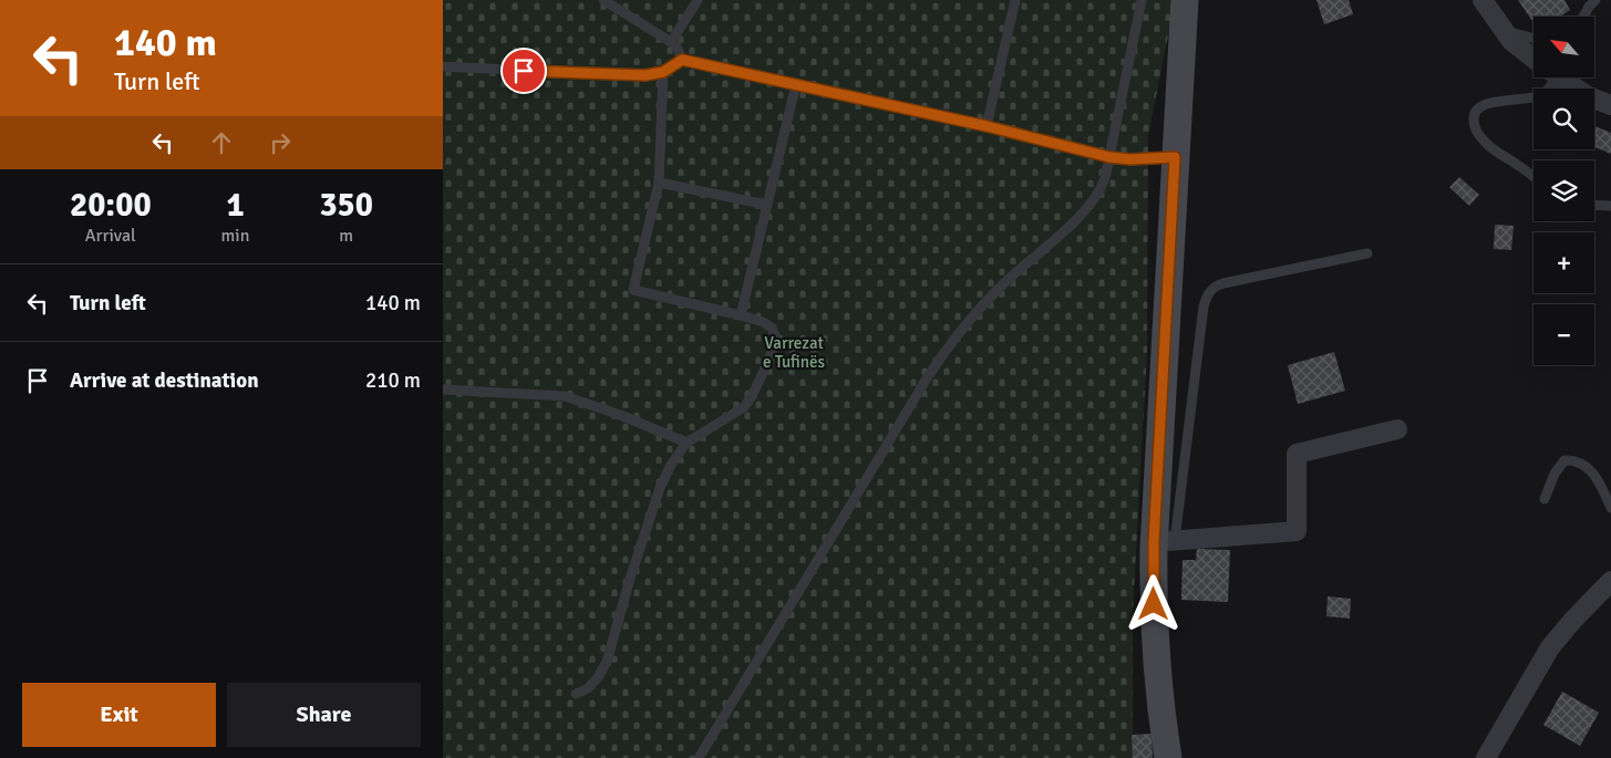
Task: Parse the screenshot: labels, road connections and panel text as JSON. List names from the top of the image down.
{
  "parks": ["Varrezat e Tufinës"],
  "north": "top left",
  "page": {
    "turn": ["140 m", "Turn left"],
    "map_buttons": ["+", "−"],
    "eta": [
      "20:00",
      "Arrival",
      "1",
      "min",
      "350",
      "m"
    ],
    "list": [
      {
        "name": "Turn left",
        "value": "140 m"
      },
      {
        "name": "Arrive at destination",
        "value": "210 m"
      }
    ],
    "buttons": ["Exit", "Share"]
  }
}
